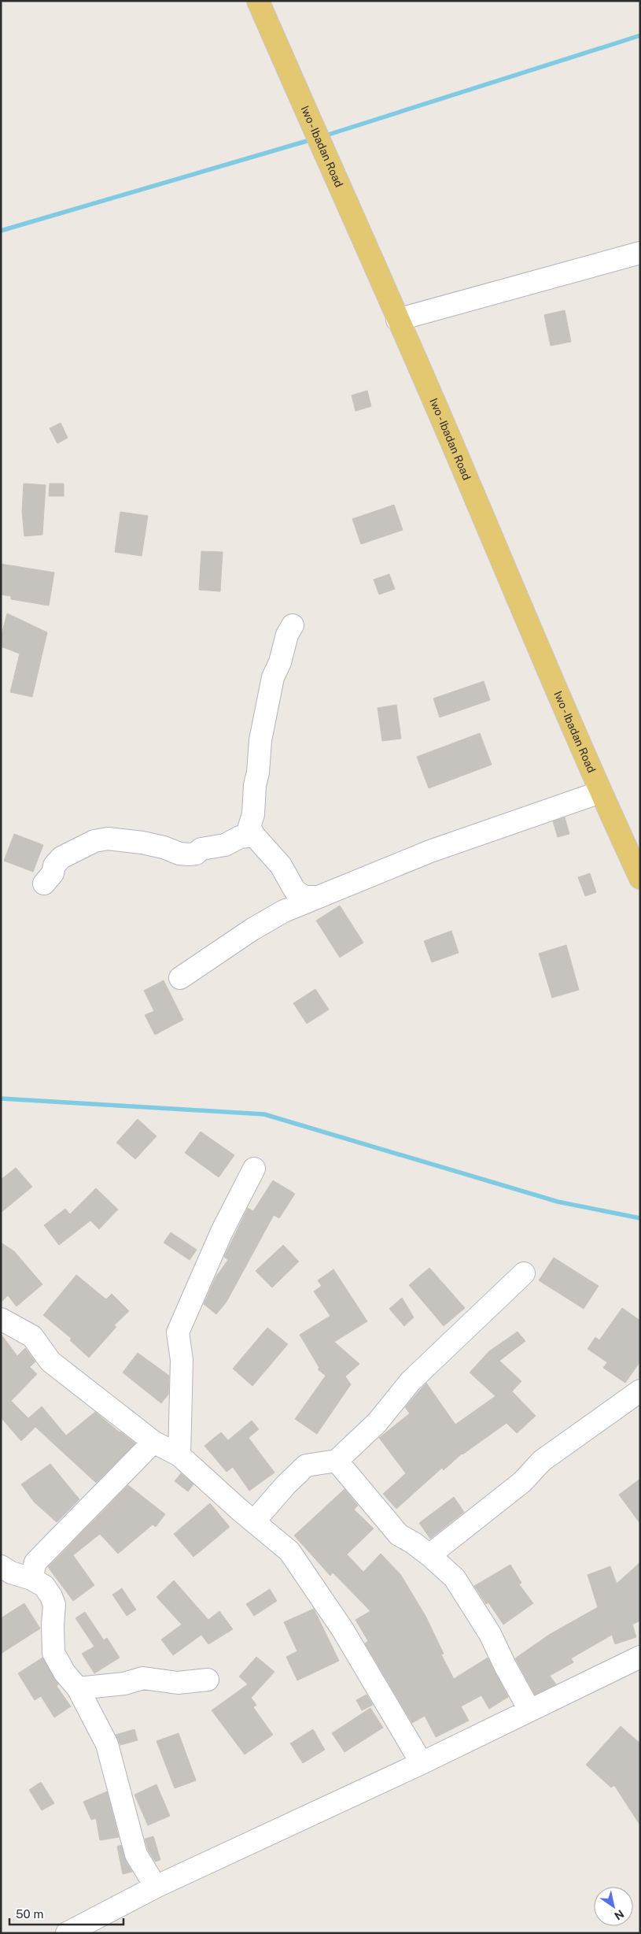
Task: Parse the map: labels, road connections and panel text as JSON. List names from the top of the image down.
{
  "streets": {
    "main road": ["Iwo - Ibadan Road"]
  },
  "scale_bar": "50 m",
  "north": "bottom right"
}
